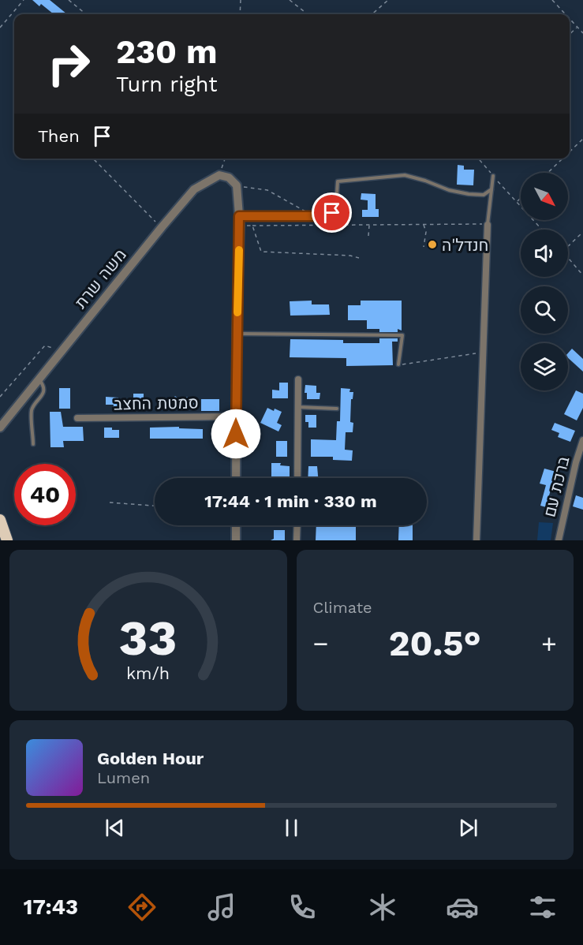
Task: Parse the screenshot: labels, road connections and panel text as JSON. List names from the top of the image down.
{
  "streets": {
    "street": ["משה שרת", "סמטת החצב", "ברכת עם"]
  },
  "places": ["חנדל'ה"],
  "north": "bottom right",
  "page": {
    "turn": ["230 m", "Turn right"],
    "then": "Then",
    "limit": "40",
    "trip": "17:44 · 1 min · 330 m",
    "tile": "Climate",
    "heat": ["−", "20.5°", "+"],
    "song": ["Golden Hour", "Lumen"],
    "tabs": "17:43",
    "gauge": ["33", "km/h"]
  }
}
